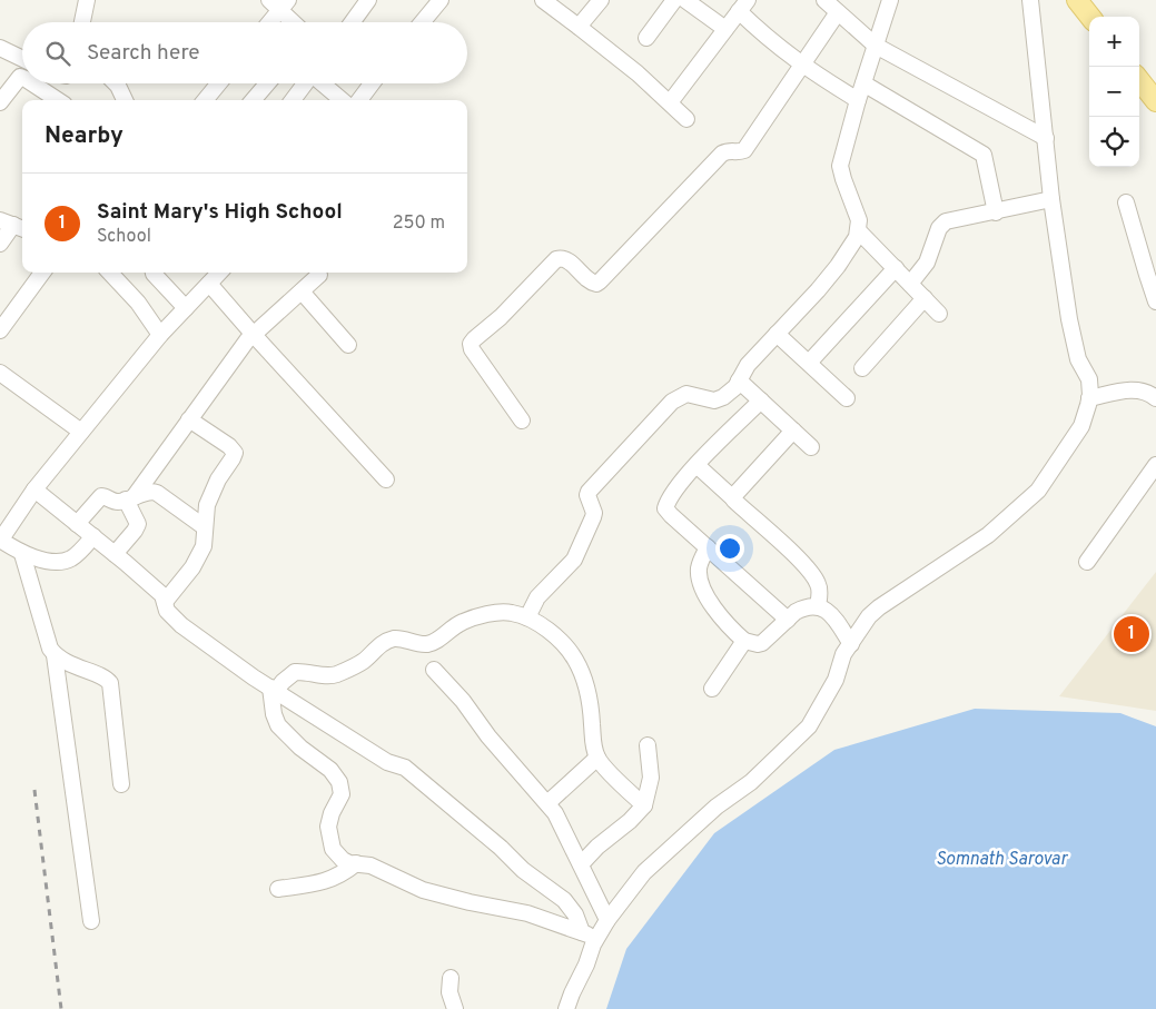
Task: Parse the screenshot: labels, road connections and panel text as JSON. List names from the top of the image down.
{
  "water": ["Somnath Sarovar"],
  "page": {
    "map_buttons": ["+", "−"],
    "search": "Search here",
    "heading": "Nearby",
    "list": [
      {
        "mark": "1",
        "name": "Saint Mary's High School",
        "note": "School",
        "value": "250 m"
      }
    ],
    "pins": "1"
  }
}
